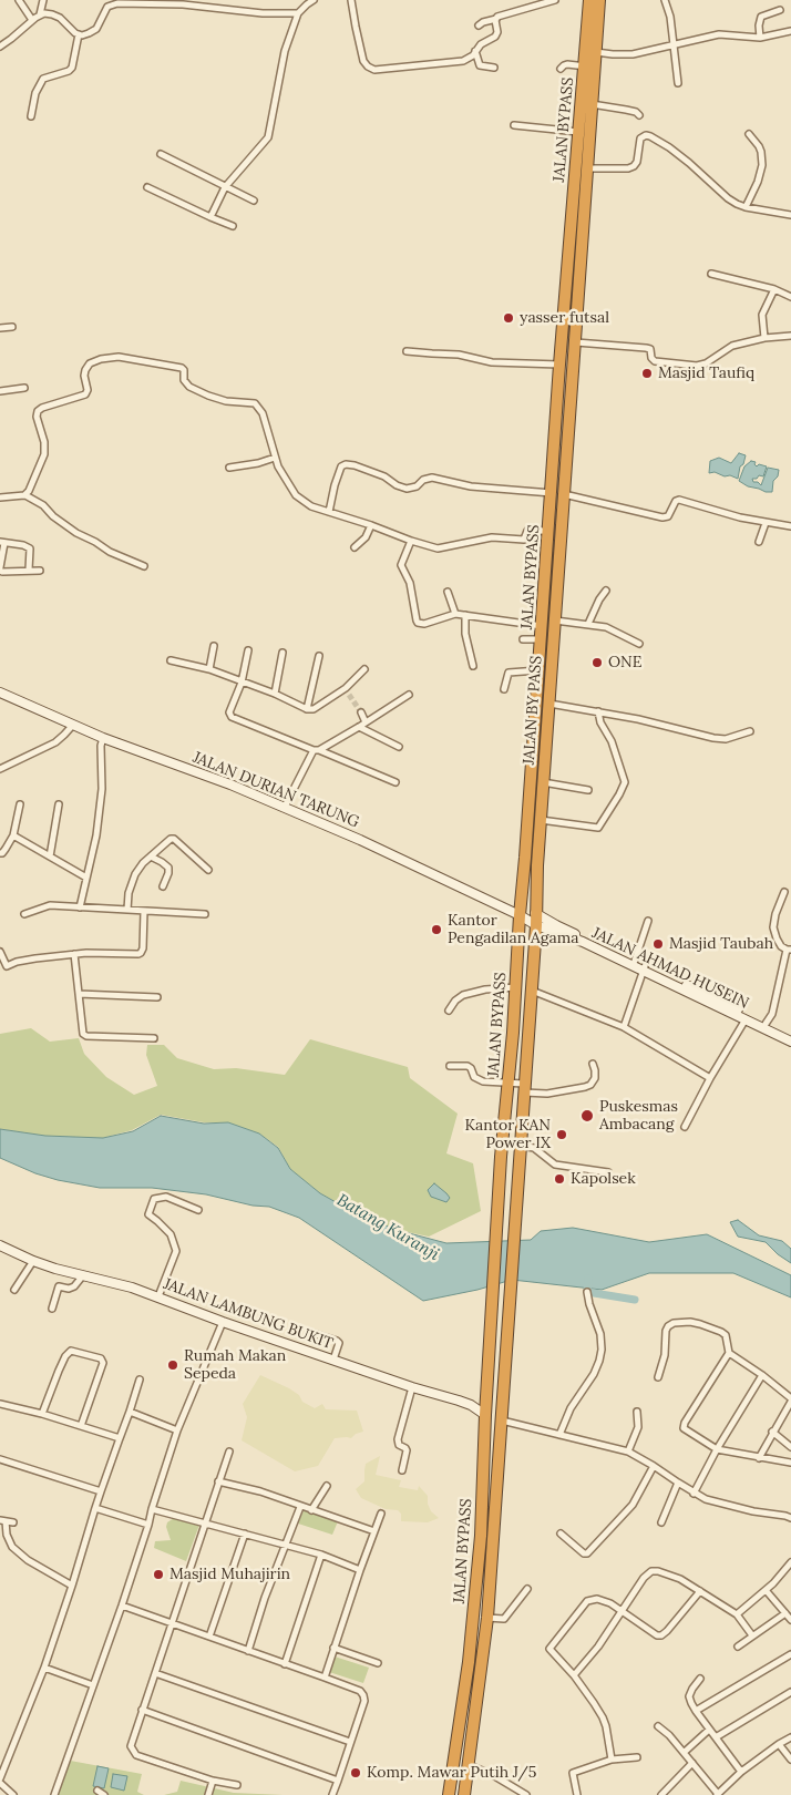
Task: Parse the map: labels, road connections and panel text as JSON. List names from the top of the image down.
{
  "streets": {
    "highway": ["JALAN BYPASS", "JALAN BY PASS"],
    "street": ["JALAN DURIAN TARUNG", "JALAN AHMAD HUSEIN", "JALAN LAMBUNG BUKIT"]
  },
  "crossings": [
    ["JALAN BYPASS", "JALAN BY PASS"],
    ["JALAN BYPASS", "JALAN DURIAN TARUNG"],
    ["JALAN BYPASS", "JALAN LAMBUNG BUKIT"],
    ["JALAN BY PASS", "JALAN DURIAN TARUNG"],
    ["JALAN BY PASS", "JALAN AHMAD HUSEIN"],
    ["JALAN DURIAN TARUNG", "JALAN AHMAD HUSEIN"]
  ],
  "water": ["Batang Kuranji"],
  "places": [
    "yasser futsal",
    "Masjid Taufiq",
    "ONE",
    "Kantor Pengadilan Agama",
    "Masjid Taubah",
    "Puskesmas Ambacang",
    "Kantor KAN Power IX",
    "Kapolsek",
    "Rumah Makan Sepeda",
    "Masjid Muhajirin",
    "Komp. Mawar Putih J/5"
  ]
}
